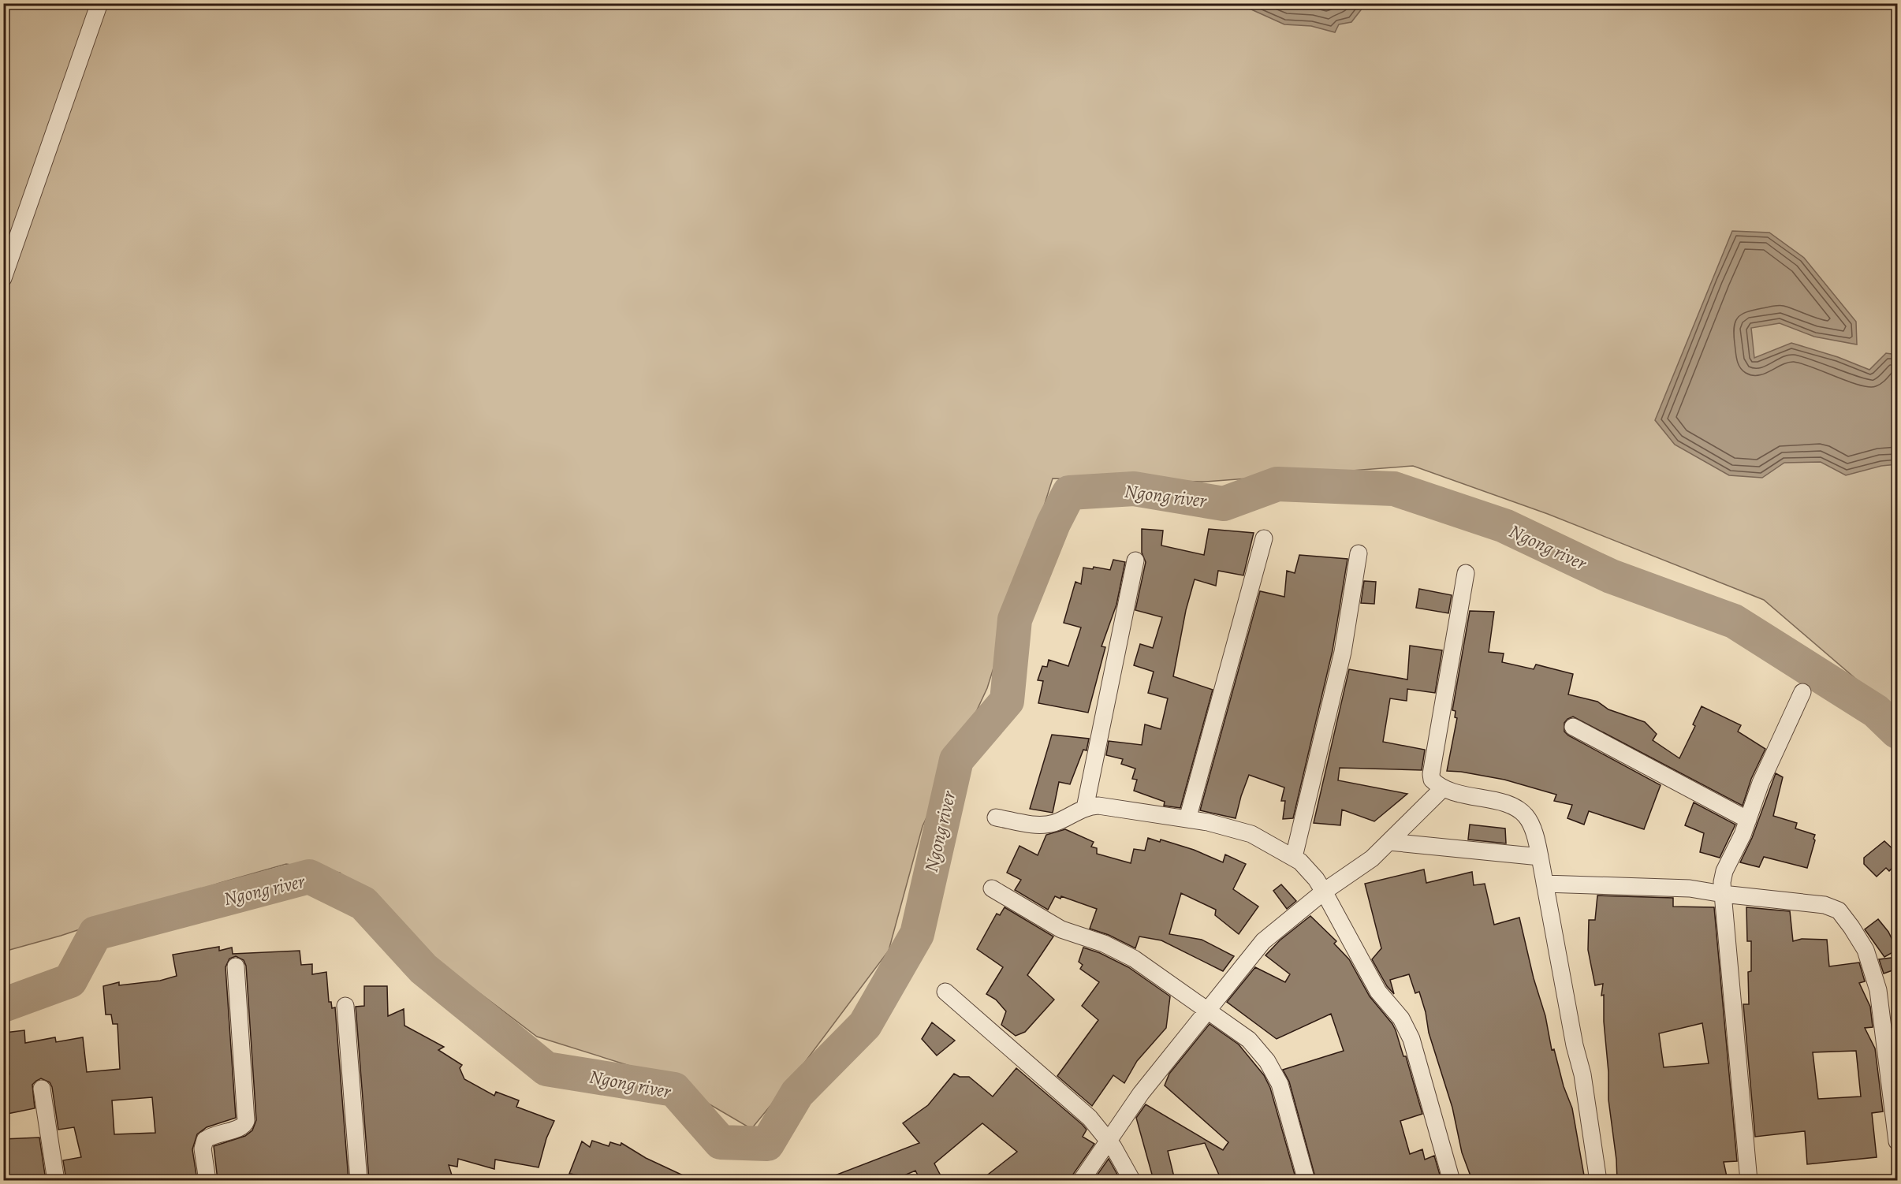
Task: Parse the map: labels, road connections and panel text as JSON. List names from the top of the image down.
{
  "water": ["Ngong river"]
}
